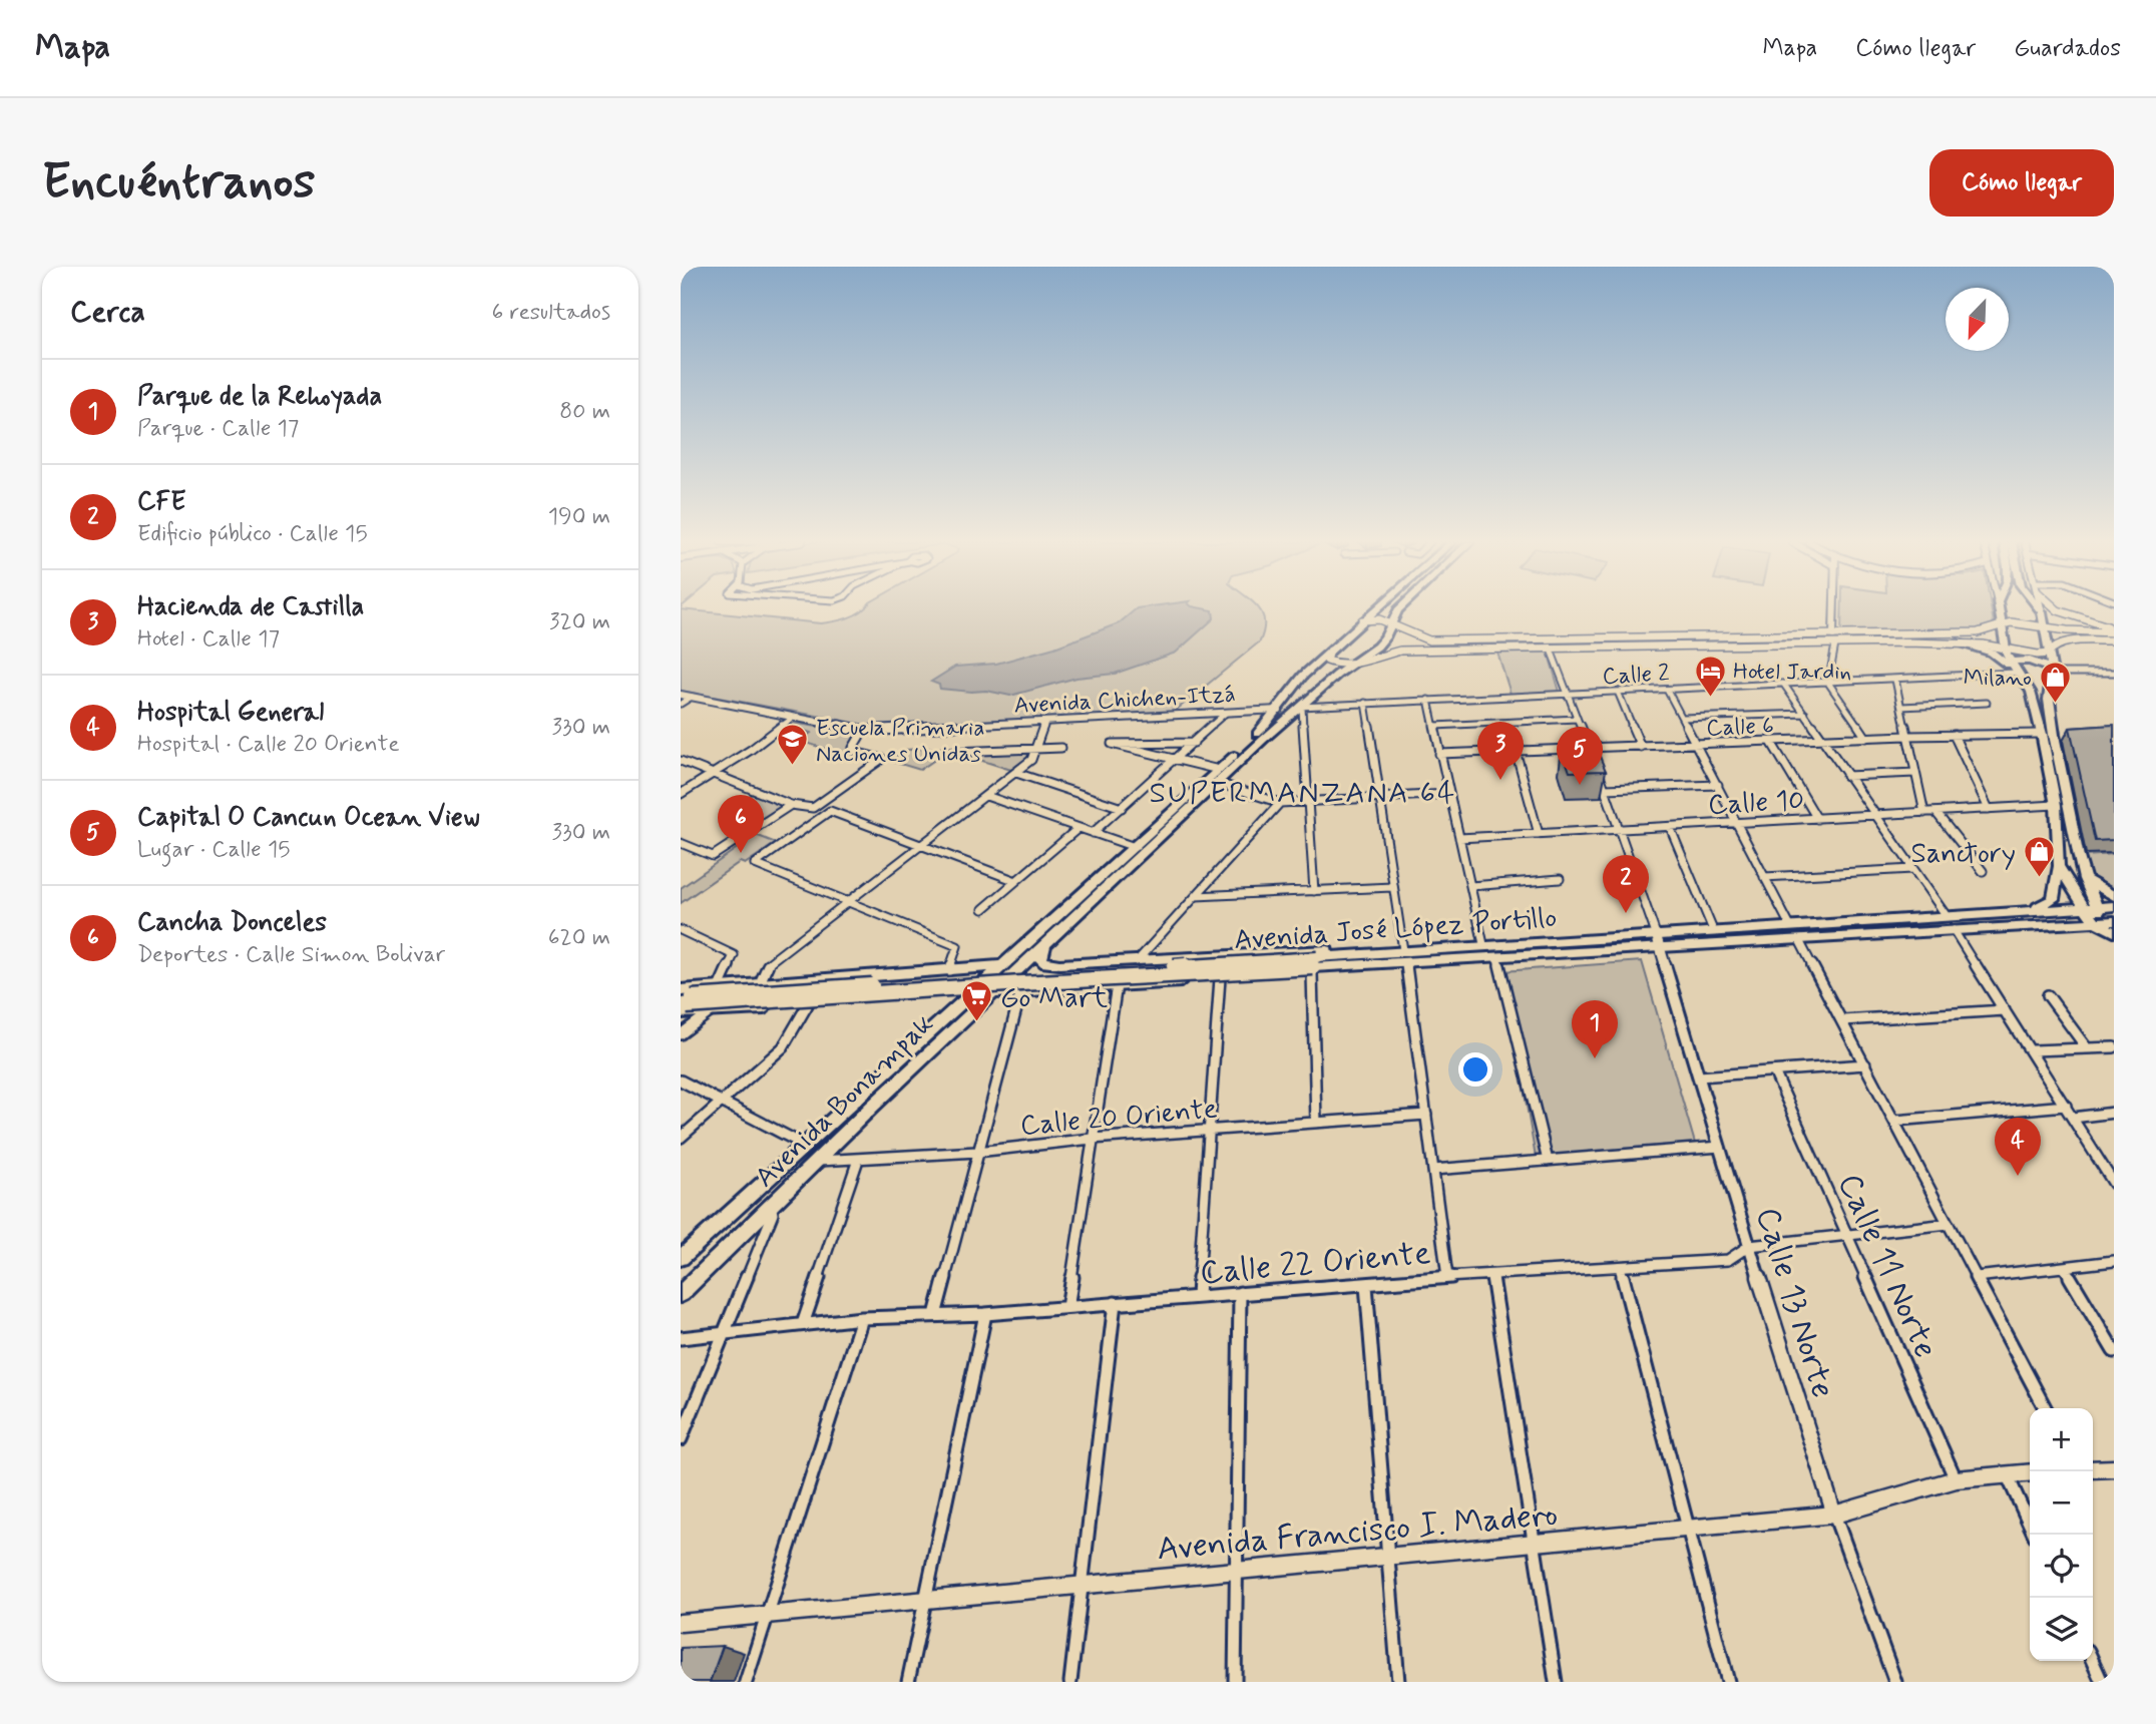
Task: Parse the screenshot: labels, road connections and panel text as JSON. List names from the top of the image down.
{
  "streets": {
    "main road": ["Avenida José López Portillo", "Avenida Bonampak", "Avenida Francisco I. Madero"],
    "street": [
      "Calle 2",
      "Avenida Chichen-Itzá",
      "Calle 6",
      "Calle 10",
      "Calle 20 Oriente",
      "Calle 22 Oriente",
      "Calle 11 Norte",
      "Calle 13 Norte"
    ]
  },
  "crossings": [
    ["Calle 2", "Avenida Bonampak"],
    ["Avenida Chichen-Itzá", "Avenida Bonampak"],
    ["Avenida José López Portillo", "Calle 13 Norte"],
    ["Avenida Bonampak", "Calle 20 Oriente"],
    ["Calle 22 Oriente", "Calle 11 Norte"],
    ["Calle 22 Oriente", "Calle 13 Norte"],
    ["Calle 11 Norte", "Avenida Francisco I. Madero"],
    ["Calle 13 Norte", "Avenida Francisco I. Madero"]
  ],
  "districts": ["SUPERMANZANA 64"],
  "places": {
    "hotel": ["Hotel Jardin"],
    "shop": ["Milano", "Sanctory"],
    "school or university": ["Escuela Primaria Naciones Unidas"],
    "supermarket": ["Go Mart"]
  },
  "north": "bottom left",
  "page": {
    "header": "Mapa",
    "nav": ["Mapa", "Cómo llegar", "Guardados"],
    "buttons": "Cómo llegar",
    "title": "Encuéntranos",
    "heading": ["Cerca", "6 resultados"],
    "list": [
      {
        "mark": "1",
        "name": "Parque de la Rehoyada",
        "note": "Parque · Calle 17",
        "value": "80 m"
      },
      {
        "mark": "2",
        "name": "CFE",
        "note": "Edificio público · Calle 15",
        "value": "190 m"
      },
      {
        "mark": "3",
        "name": "Hacienda de Castilla",
        "note": "Hotel · Calle 17",
        "value": "320 m"
      },
      {
        "mark": "4",
        "name": "Hospital General",
        "note": "Hospital · Calle 20 Oriente",
        "value": "330 m"
      },
      {
        "mark": "5",
        "name": "Capital O Cancun Ocean View",
        "note": "Lugar · Calle 15",
        "value": "330 m"
      },
      {
        "mark": "6",
        "name": "Cancha Donceles",
        "note": "Deportes · Calle Simon Bolivar",
        "value": "620 m"
      }
    ],
    "pins": [
      "3",
      "5",
      "6",
      "2",
      "1",
      "4"
    ],
    "map_buttons": ["+", "−"]
  }
}
